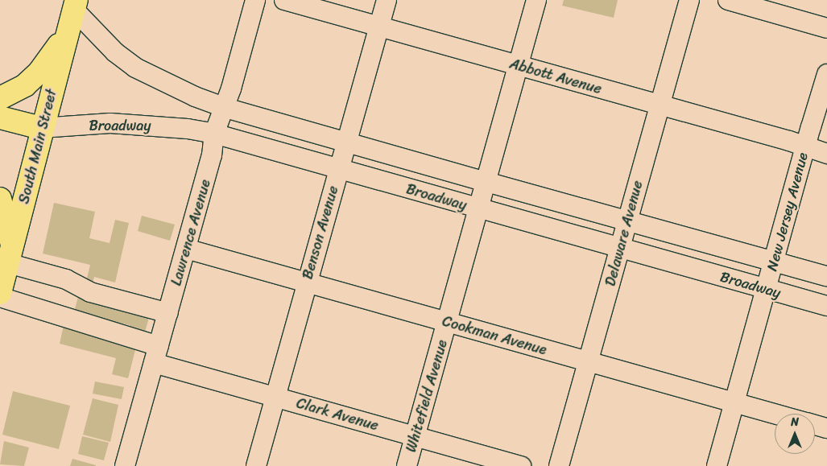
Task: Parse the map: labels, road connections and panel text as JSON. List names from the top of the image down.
{
  "streets": {
    "main road": ["South Main Street"],
    "street": [
      "Abbott Avenue",
      "Broadway",
      "New Jersey Avenue",
      "Lawrence Avenue",
      "Benson Avenue",
      "Delaware Avenue",
      "Cookman Avenue",
      "Whitefield Avenue",
      "Clark Avenue"
    ]
  },
  "crossings": [
    ["Abbott Avenue", "New Jersey Avenue"],
    ["Abbott Avenue", "Benson Avenue"],
    ["Abbott Avenue", "Delaware Avenue"],
    ["Abbott Avenue", "Whitefield Avenue"],
    ["Broadway", "South Main Street"],
    ["Broadway", "New Jersey Avenue"],
    ["Broadway", "Lawrence Avenue"],
    ["Broadway", "Benson Avenue"],
    ["Broadway", "Delaware Avenue"],
    ["Broadway", "Whitefield Avenue"],
    ["New Jersey Avenue", "Cookman Avenue"],
    ["Lawrence Avenue", "Cookman Avenue"],
    ["Lawrence Avenue", "Clark Avenue"],
    ["Benson Avenue", "Cookman Avenue"],
    ["Benson Avenue", "Clark Avenue"],
    ["Delaware Avenue", "Cookman Avenue"],
    ["Cookman Avenue", "Whitefield Avenue"],
    ["Whitefield Avenue", "Clark Avenue"]
  ],
  "north": "top"
}
